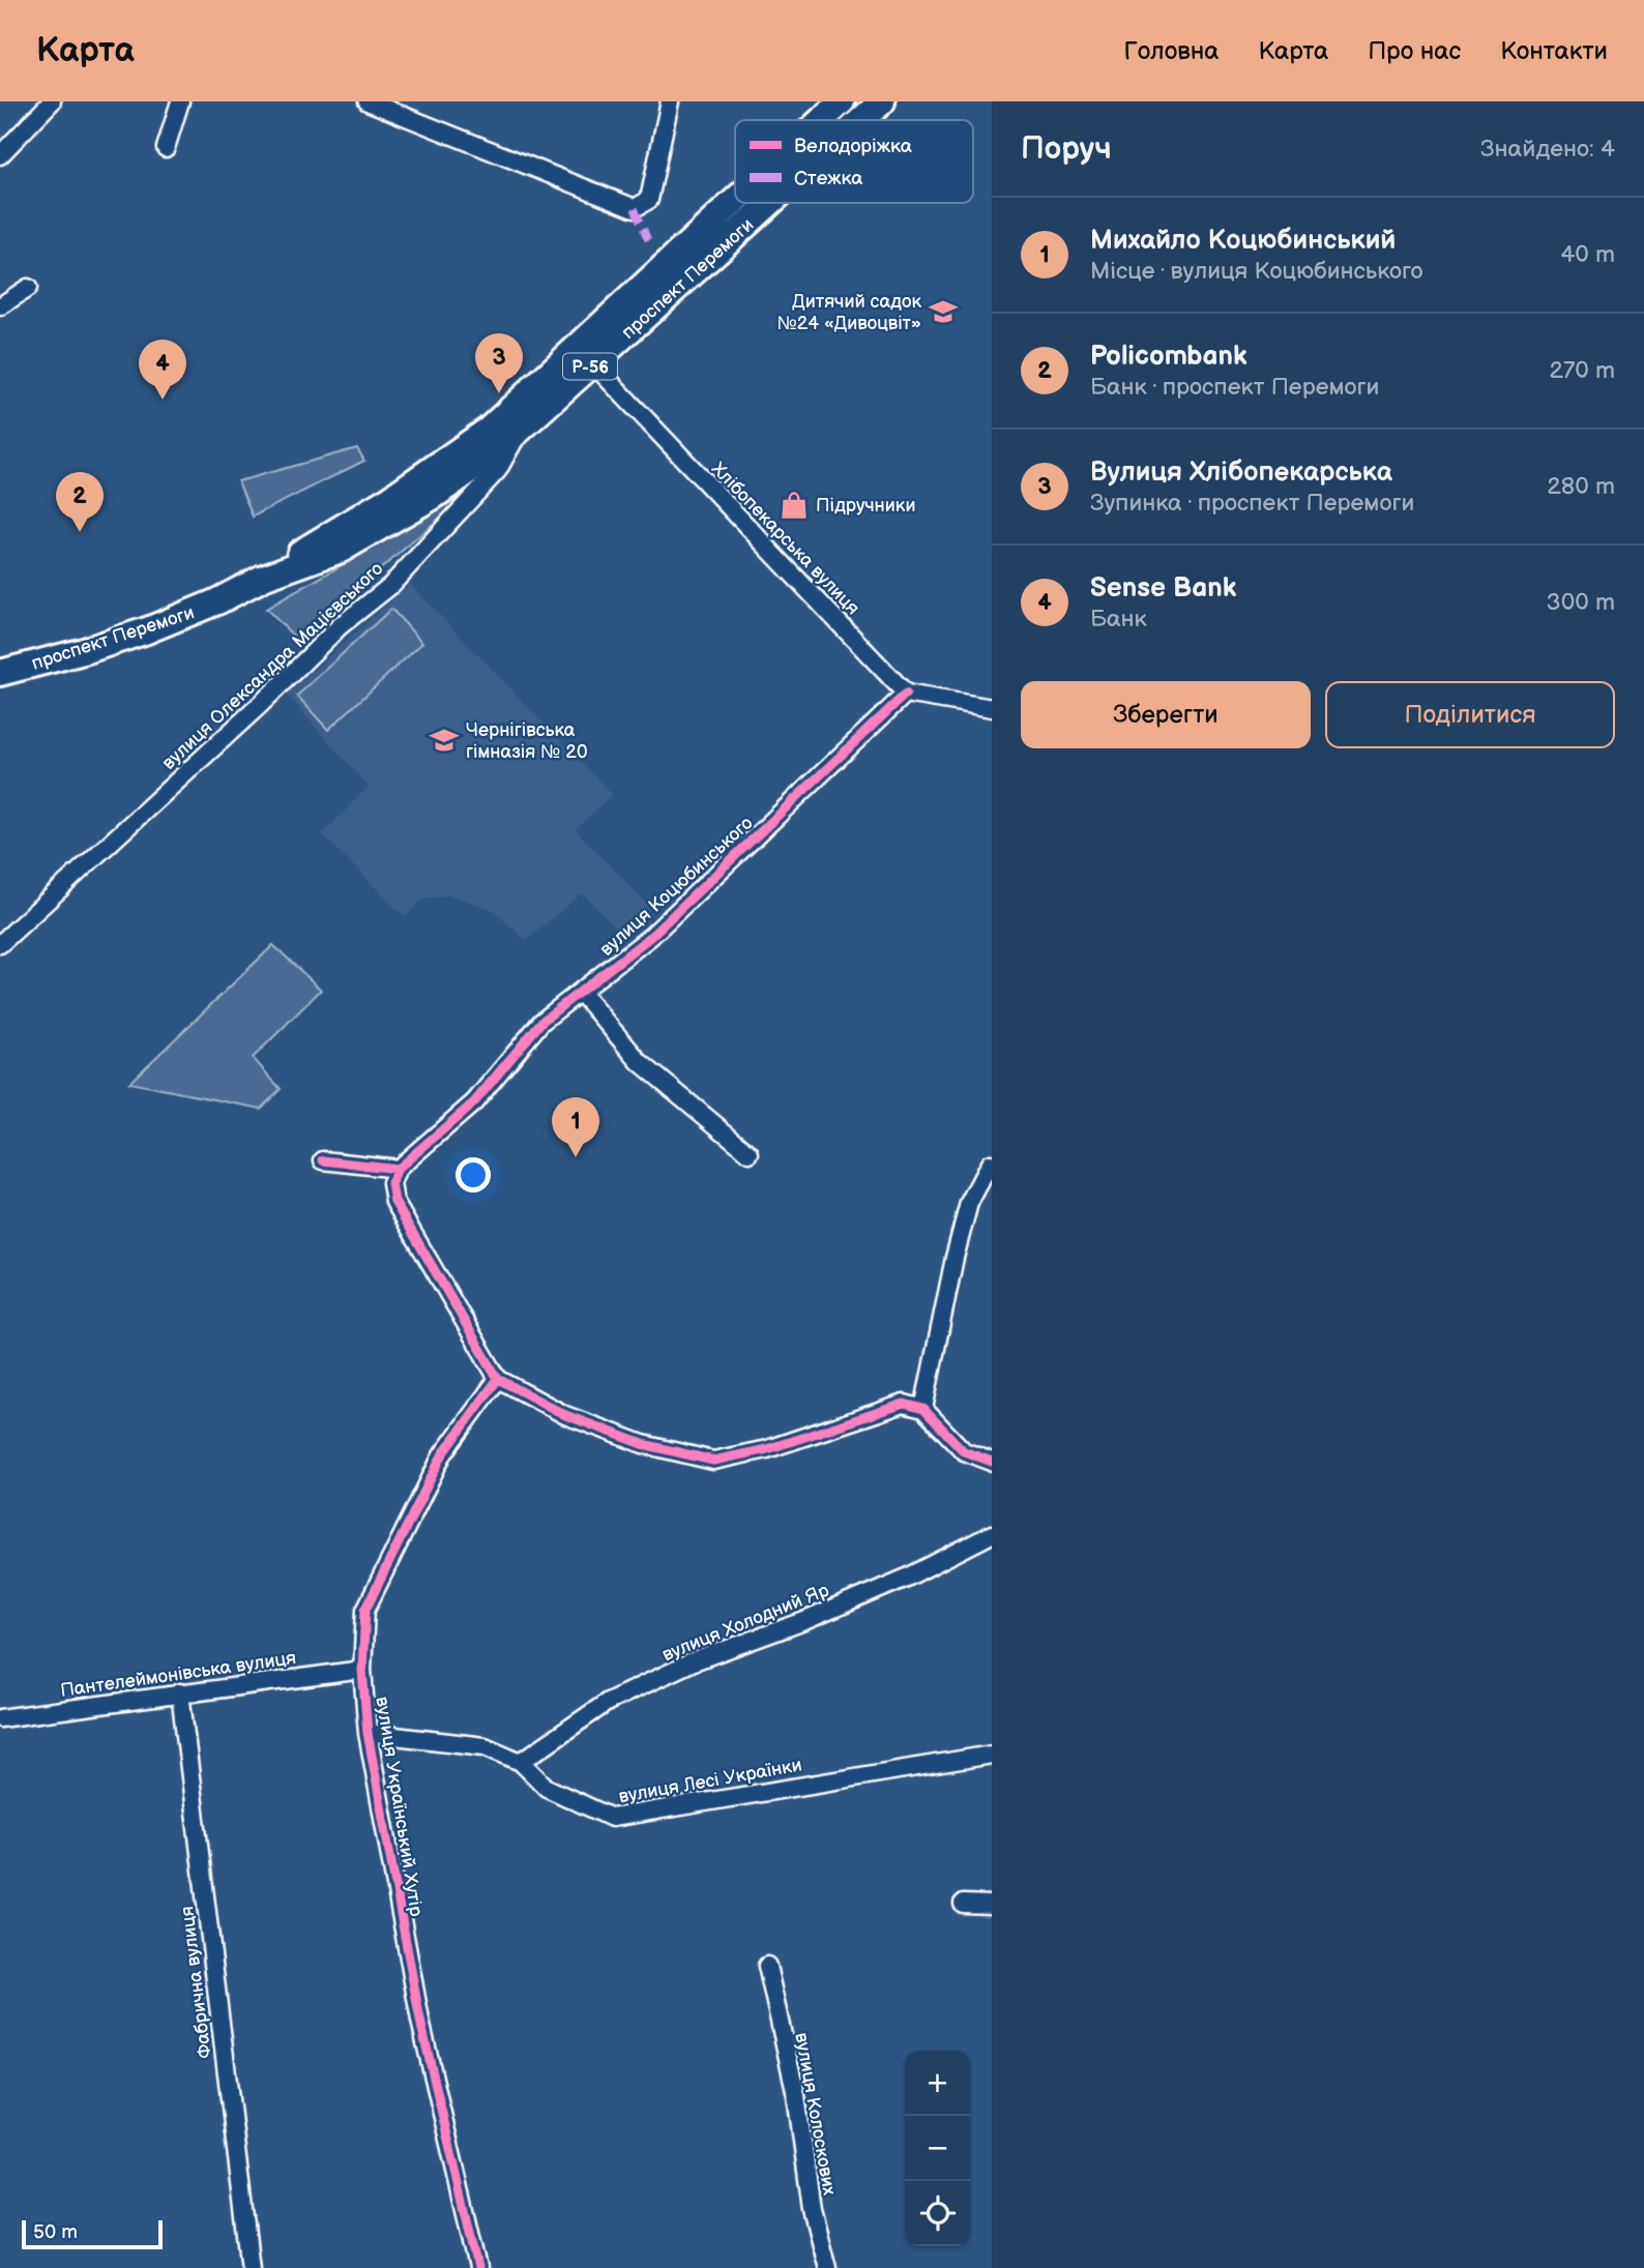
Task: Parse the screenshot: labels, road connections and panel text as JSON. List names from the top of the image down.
{
  "streets": {
    "main road": ["проспект Перемоги", "Р-56"],
    "street": [
      "Хлібопекарська вулиця",
      "вулиця Олександра Мацієвського",
      "вулиця Коцюбинського",
      "вулиця Холодний Яр",
      "Пантелеймонівська вулиця",
      "вулиця Лесі Українки",
      "вулиця Український Хутір",
      "Фабрична вулиця",
      "вулиця Колоскових"
    ]
  },
  "crossings": [
    ["проспект Перемоги", "Хлібопекарська вулиця"],
    ["проспект Перемоги", "вулиця Олександра Мацієвського"],
    ["Хлібопекарська вулиця", "вулиця Коцюбинського"],
    ["вулиця Холодний Яр", "вулиця Лесі Українки"],
    ["Пантелеймонівська вулиця", "вулиця Український Хутір"],
    ["Пантелеймонівська вулиця", "Фабрична вулиця"],
    ["вулиця Лесі Українки", "вулиця Український Хутір"]
  ],
  "places": {
    "school or university": ["Дитячий садок №24 «Дивоцвіт»", "Чернігівська гімназія № 20"],
    "shop": ["Підручники"]
  },
  "legend": ["Велодоріжка", "Стежка"],
  "scale_bar": "50 m",
  "page": {
    "header": "Карта",
    "nav": [
      "Головна",
      "Карта",
      "Про нас",
      "Контакти"
    ],
    "heading": ["Поруч", "Знайдено: 4"],
    "list": [
      {
        "mark": "1",
        "name": "Михайло Коцюбинський",
        "note": "Місце · вулиця Коцюбинського",
        "value": "40 m"
      },
      {
        "mark": "2",
        "name": "Policombank",
        "note": "Банк · проспект Перемоги",
        "value": "270 m"
      },
      {
        "mark": "3",
        "name": "Вулиця Хлібопекарська",
        "note": "Зупинка · проспект Перемоги",
        "value": "280 m"
      },
      {
        "mark": "4",
        "name": "Sense Bank",
        "note": "Банк",
        "value": "300 m"
      }
    ],
    "pins": [
      "3",
      "4",
      "2",
      "1"
    ],
    "buttons": ["Зберегти", "Поділитися"],
    "map_buttons": ["+", "−"],
    "scale": "50 m"
  }
}
